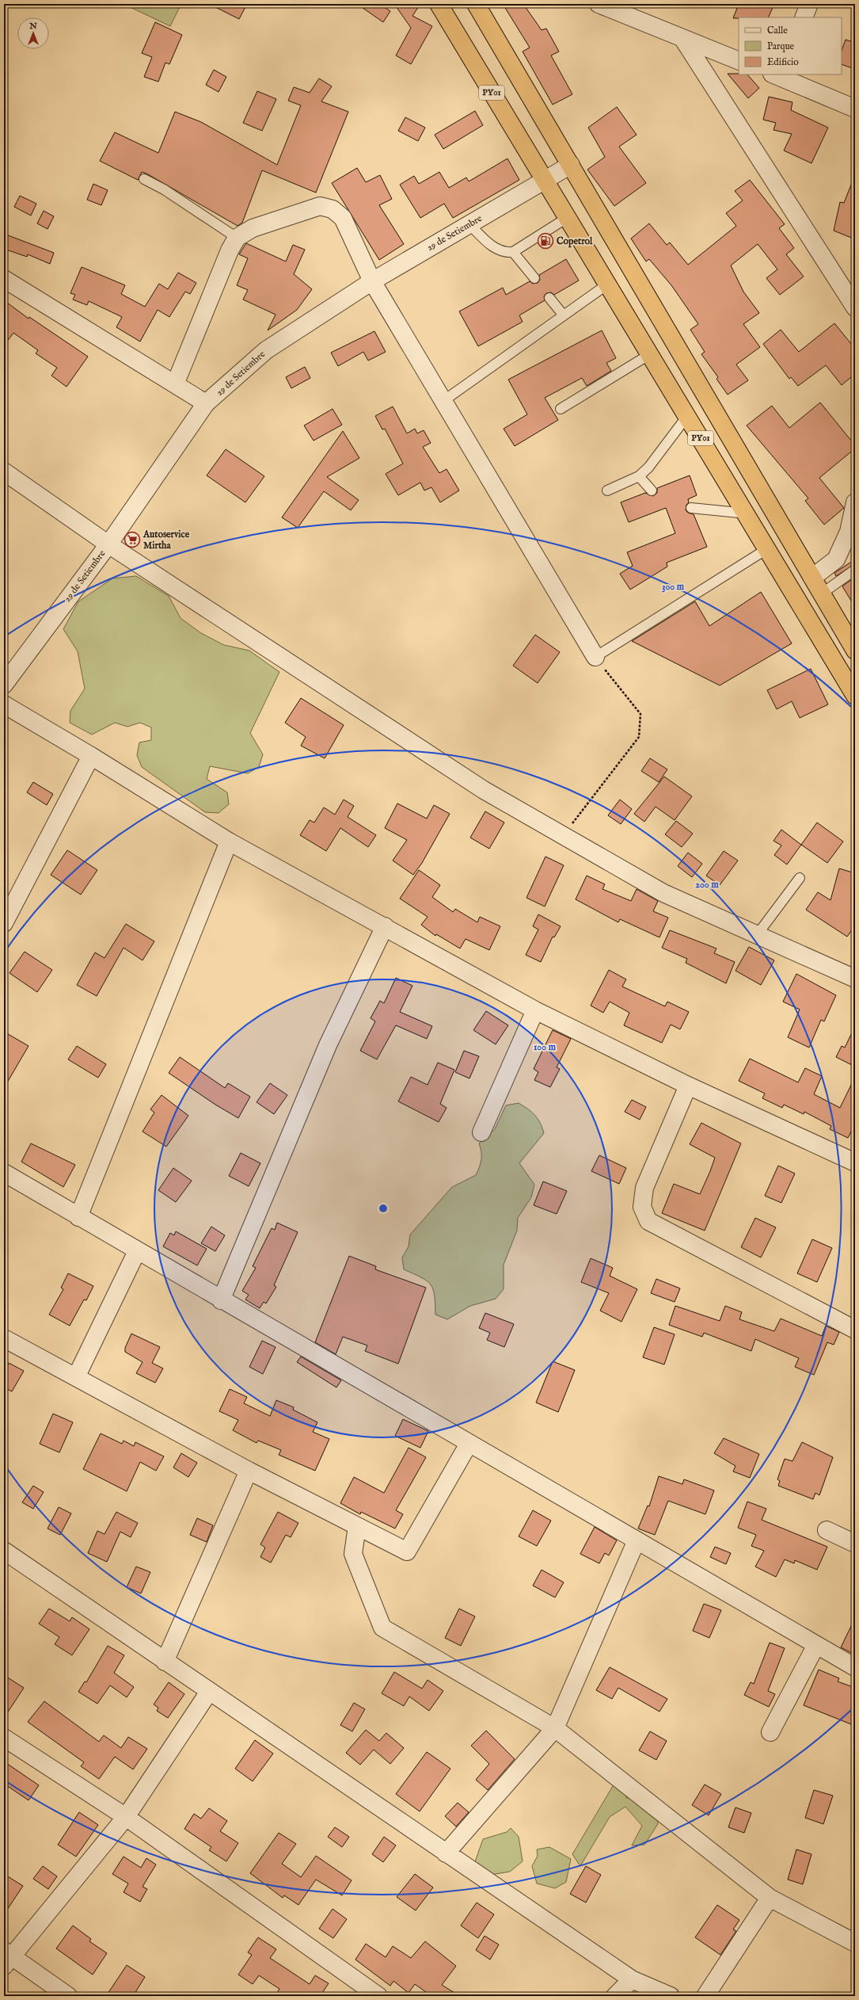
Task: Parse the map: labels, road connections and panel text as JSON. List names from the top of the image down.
{
  "streets": {
    "highway": ["PY01"],
    "street": ["29 de Setiembre"]
  },
  "crossings": [
    ["PY01", "29 de Setiembre"]
  ],
  "places": {
    "fuel station": ["Copetrol"],
    "supermarket": ["Autoservice Mirtha"]
  },
  "legend": ["Calle", "Parque", "Edificio"],
  "north": "top",
  "rings": ["300 m", "200 m", "100 m"]
}
